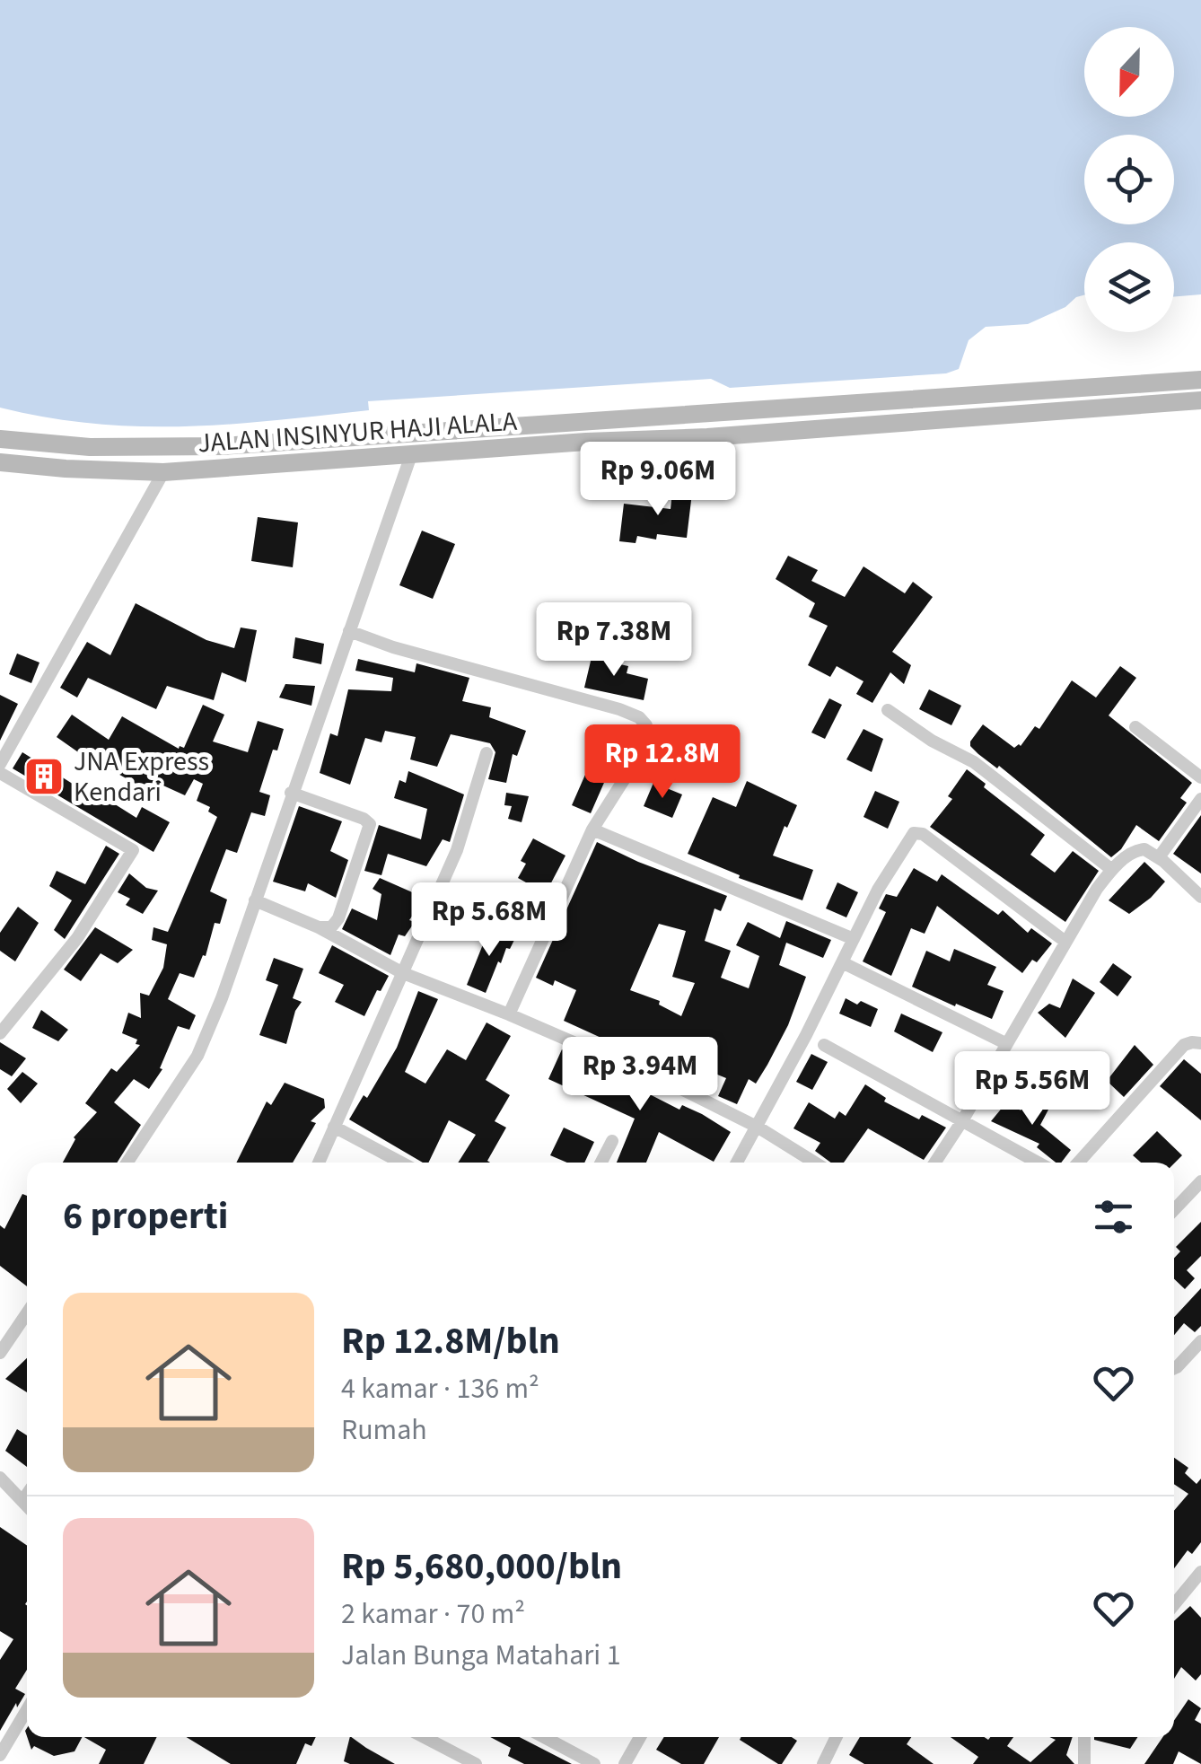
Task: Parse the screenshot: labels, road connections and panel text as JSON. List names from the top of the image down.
{
  "streets": {
    "main road": ["JALAN INSINYUR HAJI ALALA"]
  },
  "places": {
    "building": ["JNA Express Kendari"]
  },
  "north": "bottom",
  "page": {
    "price": [
      "Rp 9.06M",
      "Rp 7.38M",
      "Rp 12.8M",
      "Rp 5.68M",
      "Rp 3.94M",
      "Rp 5.56M"
    ],
    "heading": "6 properti",
    "list": [
      {
        "name": "Rp 12.8M/bln",
        "note": "4 kamar · 136 m² · Rumah"
      },
      {
        "name": "Rp 5,680,000/bln",
        "note": "2 kamar · 70 m² · Jalan Bunga Matahari 1"
      }
    ]
  }
}
